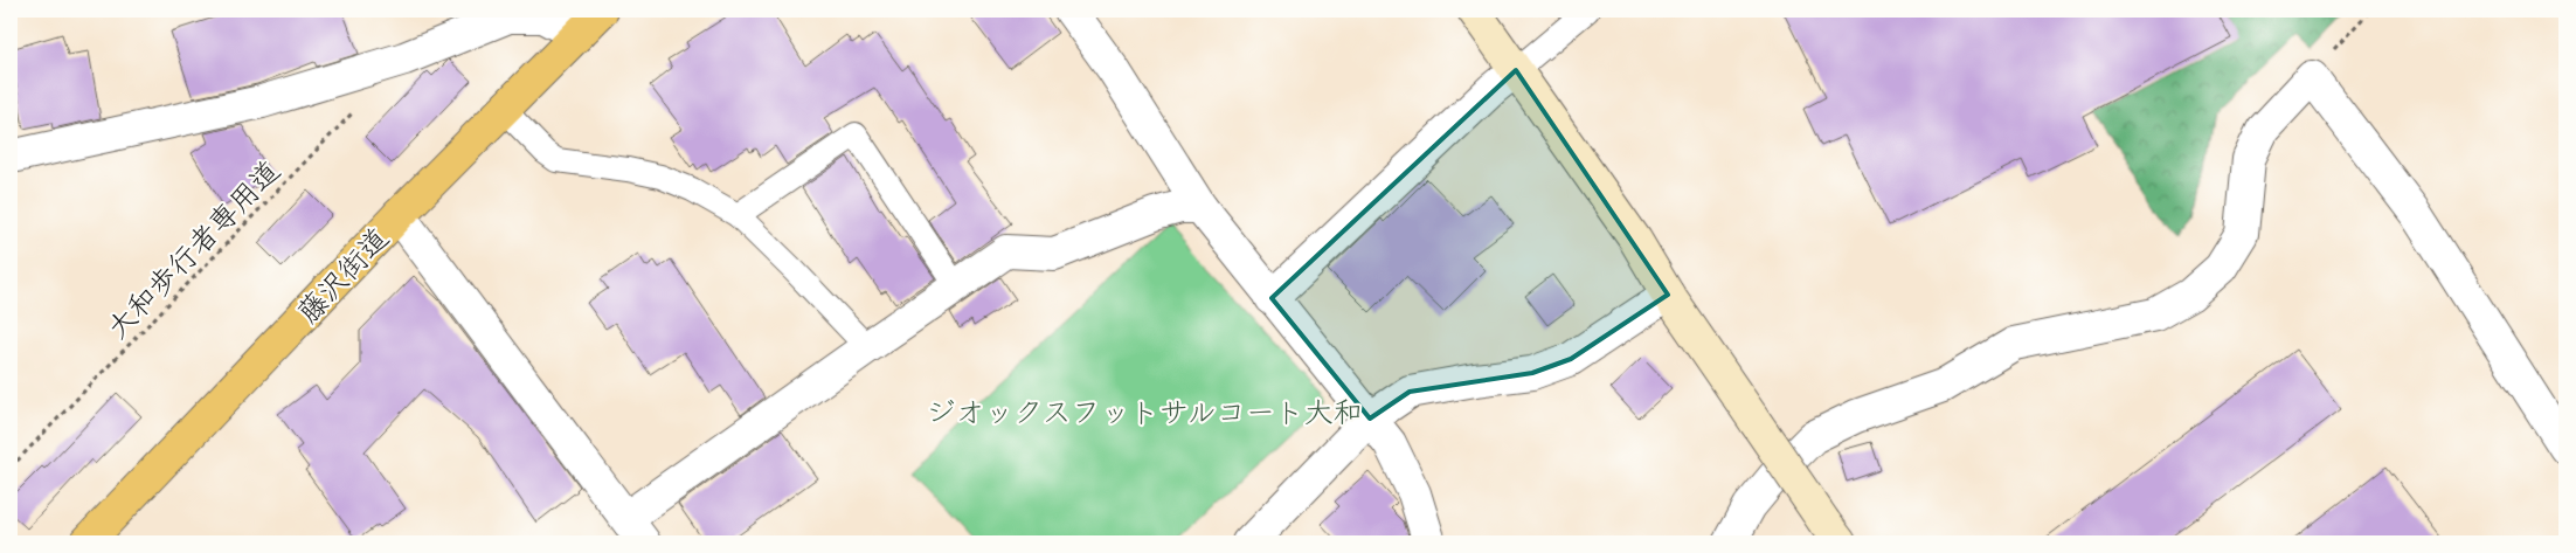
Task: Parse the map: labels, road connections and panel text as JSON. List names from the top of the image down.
{
  "streets": {
    "highway": ["藤沢街道"],
    "path": ["大和歩行者専用道"]
  },
  "parks": ["ジオックスフットサルコート大和"]
}
